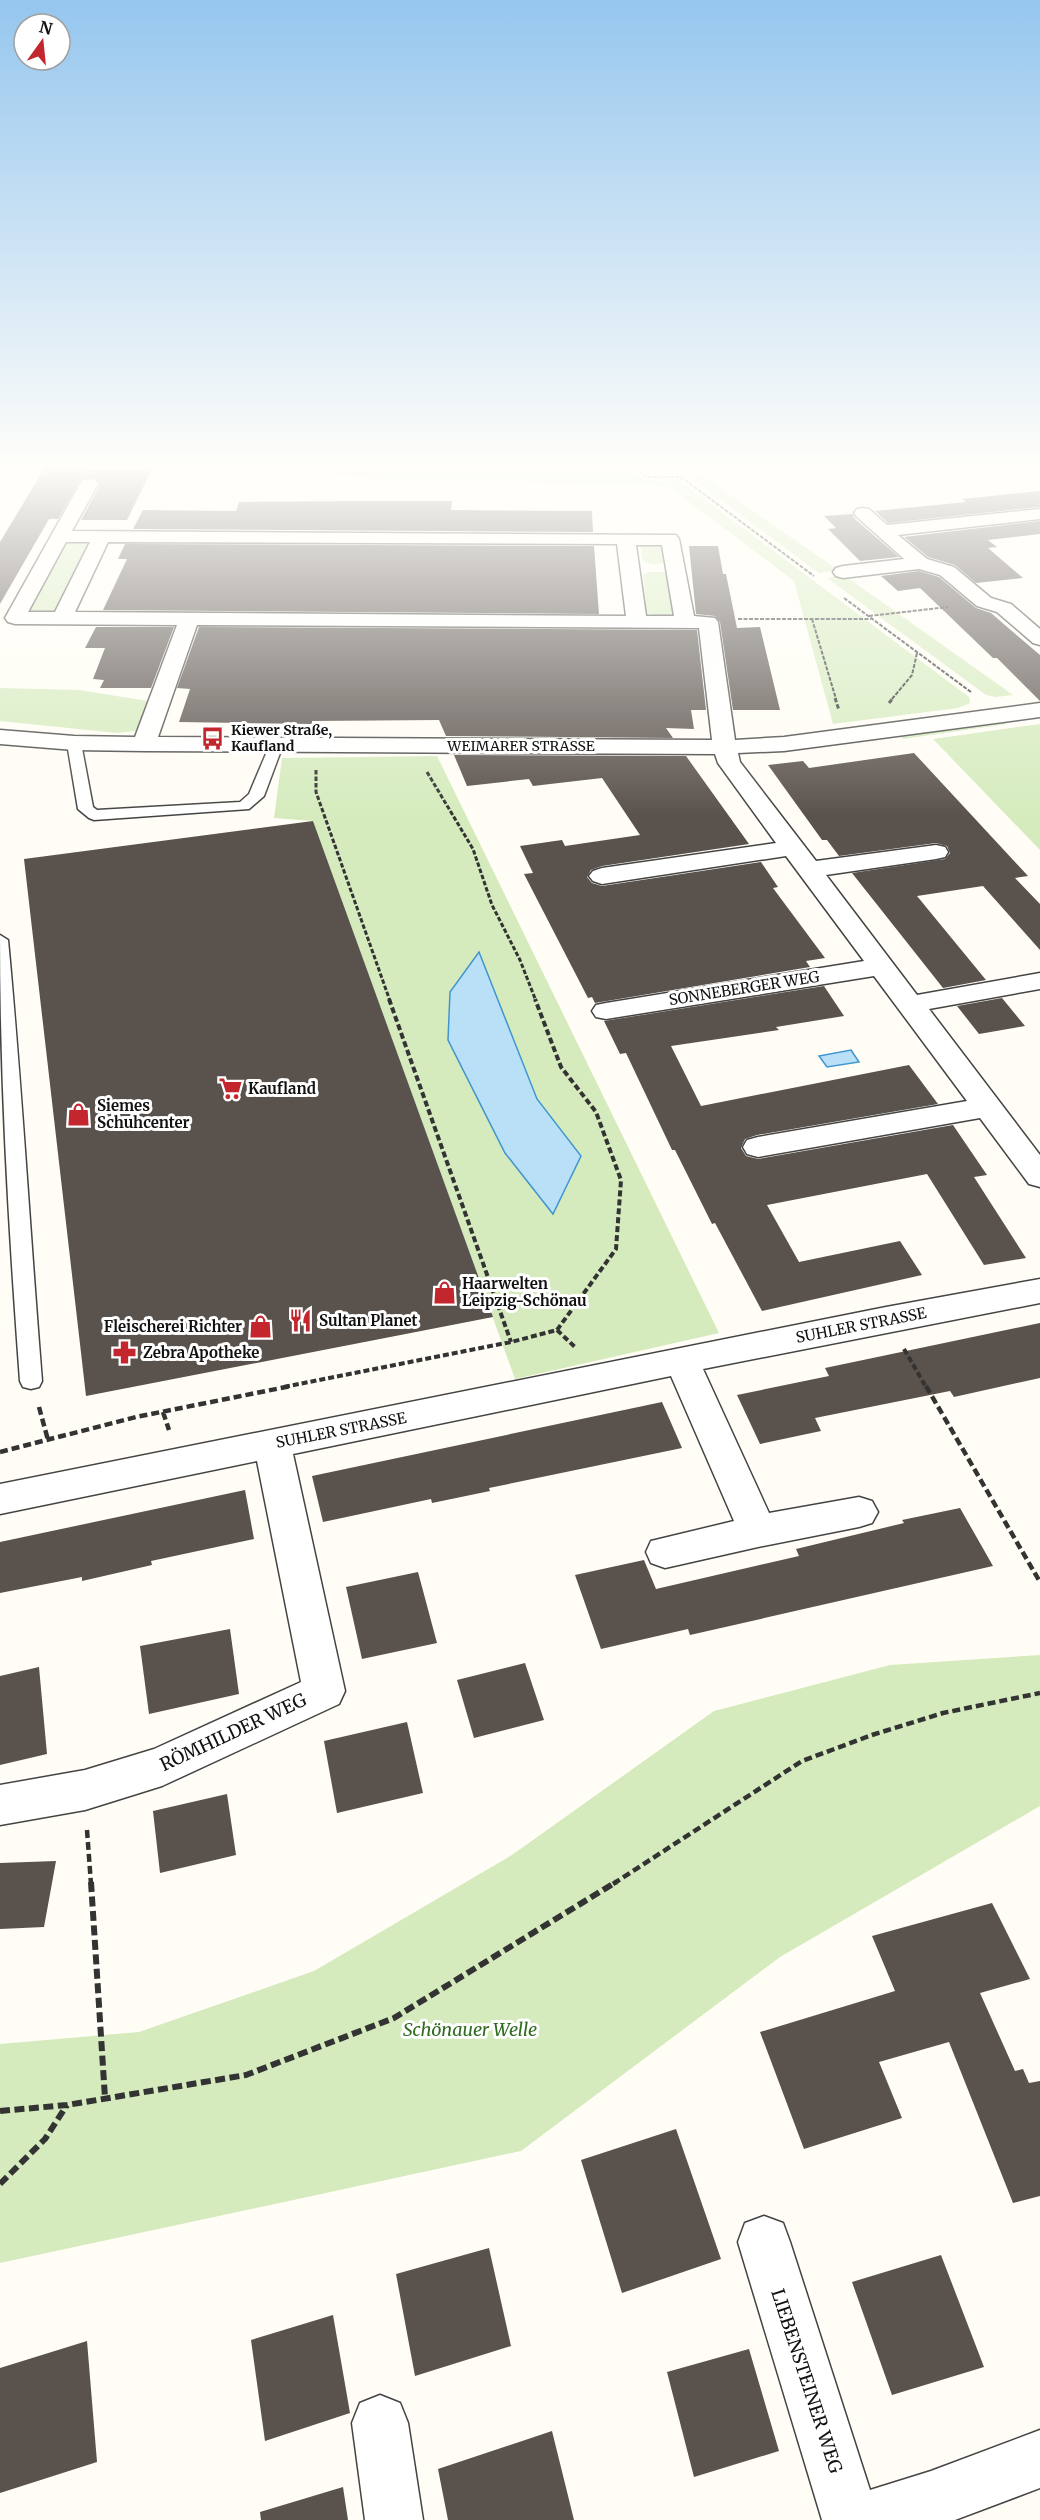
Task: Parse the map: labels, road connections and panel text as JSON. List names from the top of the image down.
{
  "streets": {
    "street": [
      "WEIMARER STRASSE",
      "SONNEBERGER WEG",
      "SUHLER STRASSE",
      "RÖMHILDER WEG",
      "LIEBENSTEINER WEG"
    ]
  },
  "crossings": [
    ["SUHLER STRASSE", "RÖMHILDER WEG"]
  ],
  "parks": ["Schönauer Welle"],
  "places": {
    "bus stop": ["Kiewer Straße, Kaufland"],
    "supermarket": ["Kaufland"],
    "shop": ["Siemes Schuhcenter", "Haarwelten Leipzig-Schönau", "Fleischerei Richter"],
    "restaurant": ["Sultan Planet"],
    "pharmacy": ["Zebra Apotheke"]
  },
  "north": "top"
}
